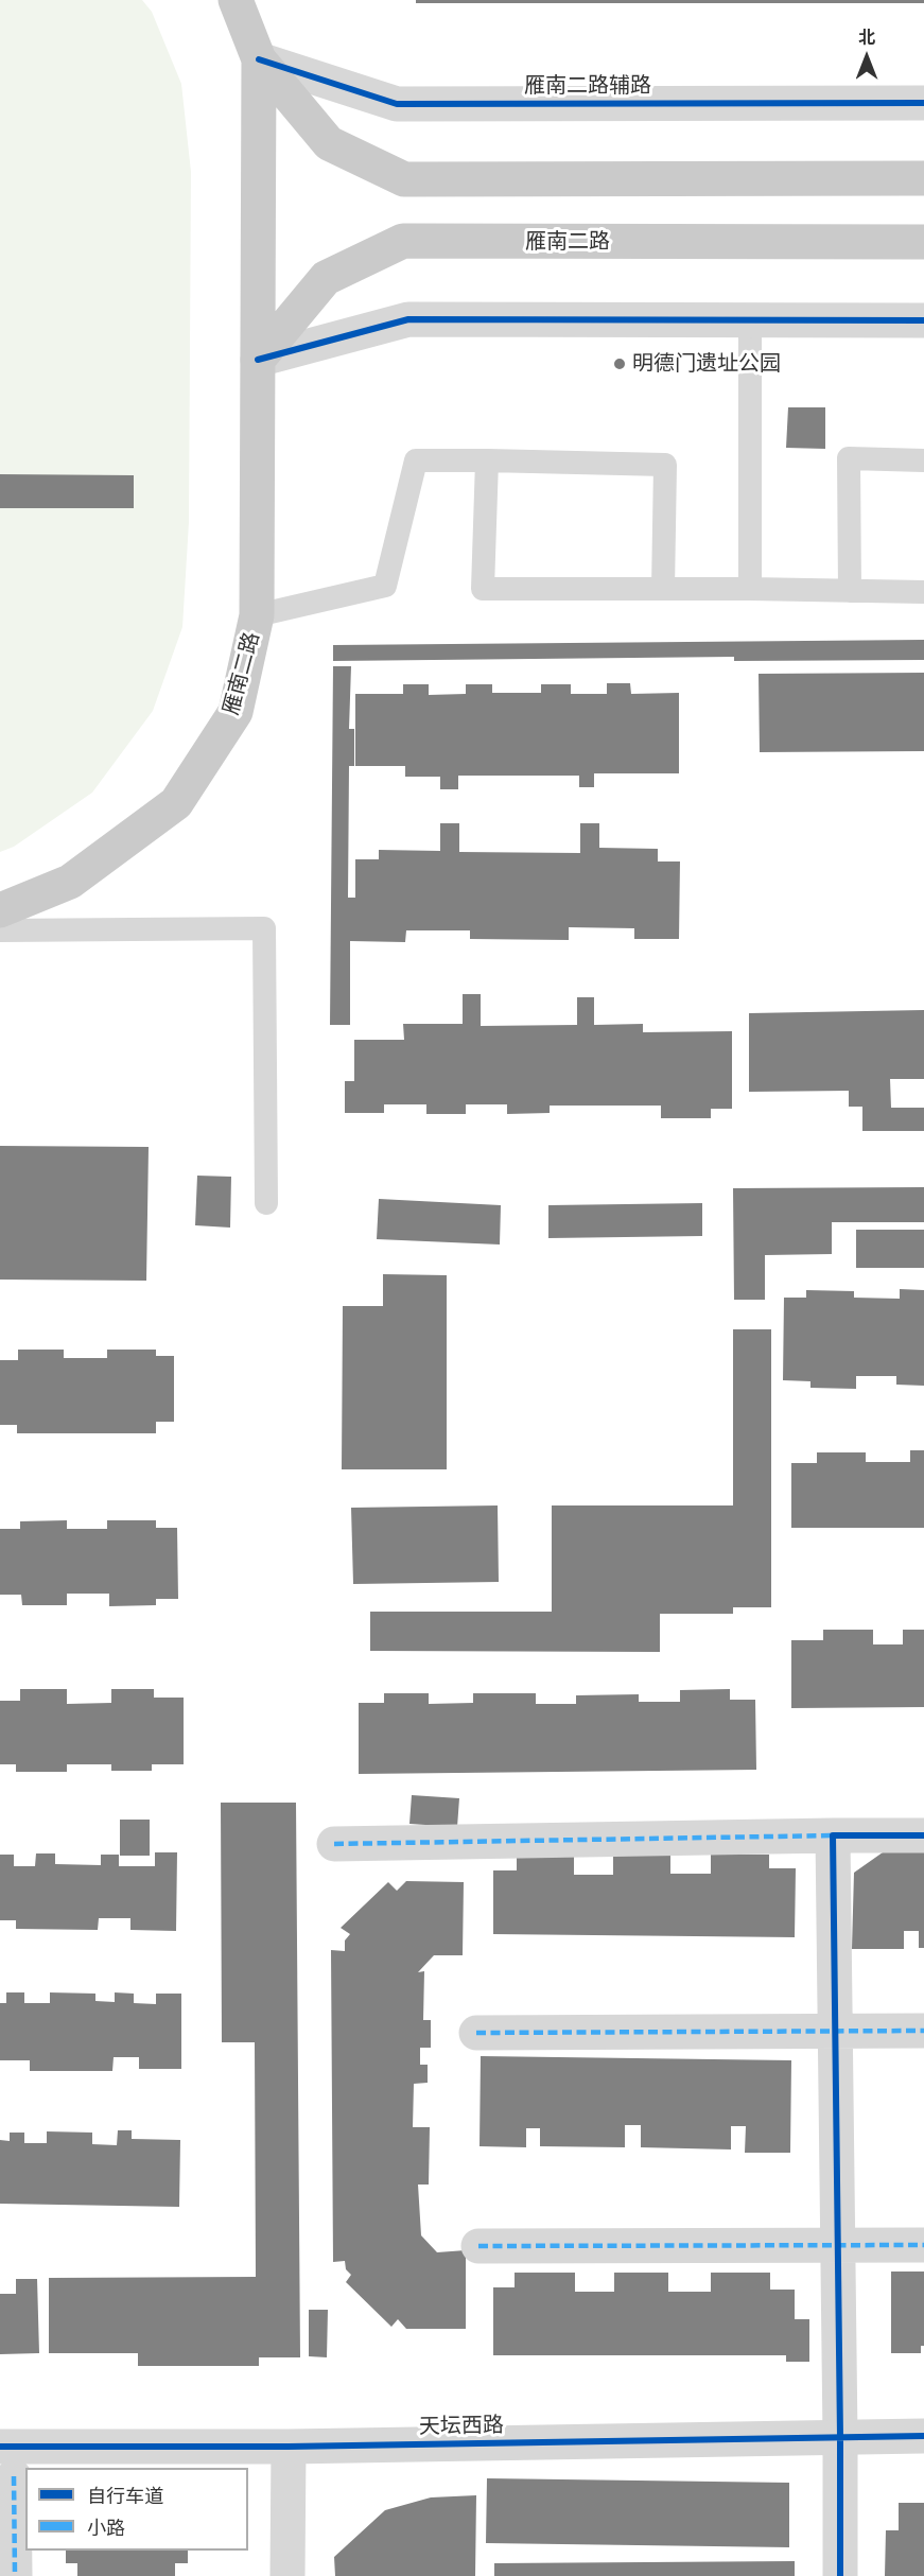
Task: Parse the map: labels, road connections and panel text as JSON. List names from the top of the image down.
{
  "streets": {
    "main road": ["雁南二路"],
    "street": ["雁南二路辅路", "天坛西路"]
  },
  "crossings": [
    ["雁南二路辅路", "雁南二路"]
  ],
  "places": ["明德门遗址公园"],
  "legend": ["自行车道", "小路"],
  "north": "top"
}
